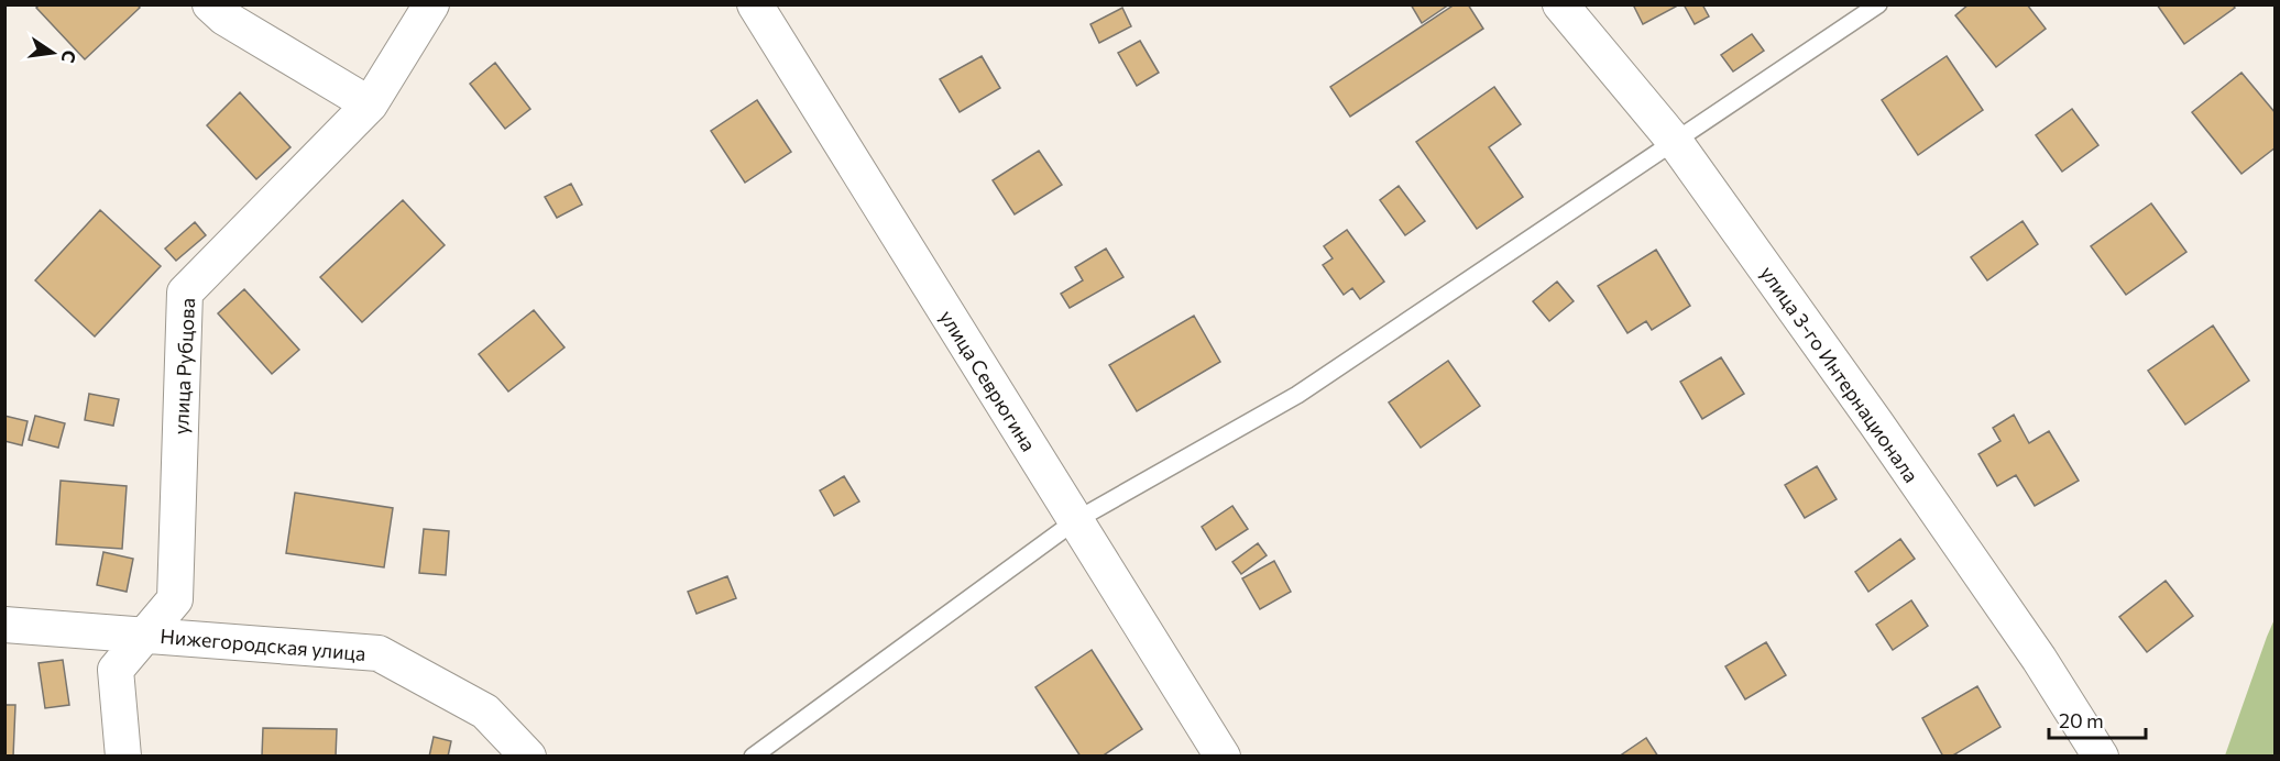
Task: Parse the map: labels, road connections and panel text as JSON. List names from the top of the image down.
{
  "streets": {
    "street": [
      "улица Рубцова",
      "улица 3-го Интернационала",
      "улица Севрюгина",
      "Нижегородская улица"
    ]
  },
  "crossings": [
    ["улица Рубцова", "Нижегородская улица"]
  ],
  "scale_bar": "20 m",
  "north": "right"
}
